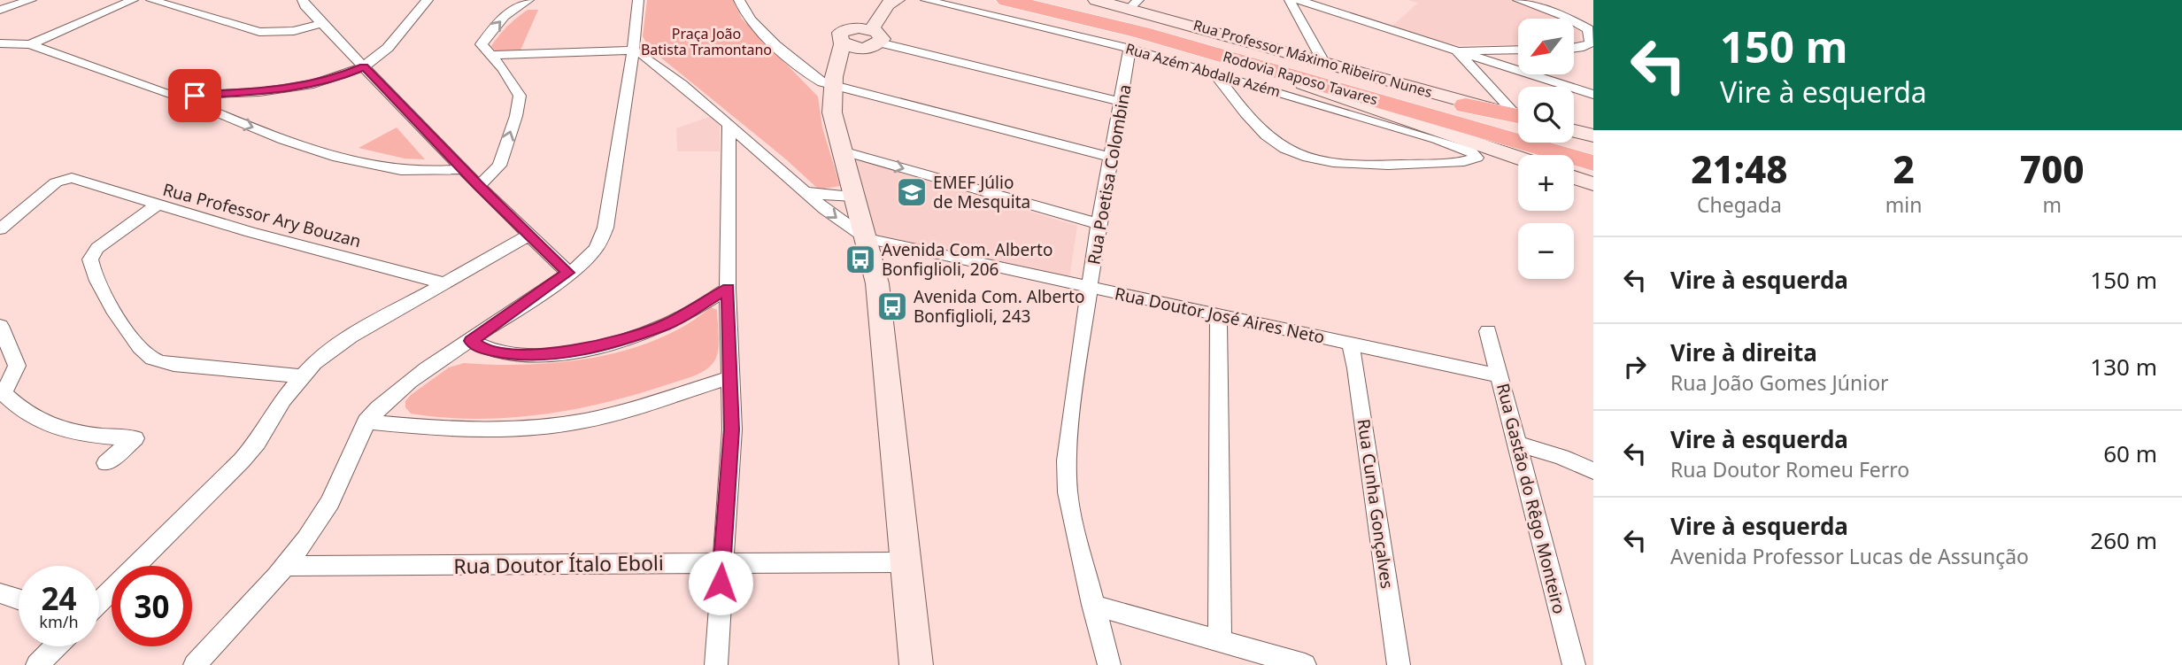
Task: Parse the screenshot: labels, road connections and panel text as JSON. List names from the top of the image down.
{
  "streets": {
    "highway": ["Rodovia Raposo Tavares"],
    "main road": ["Rua Professor Máximo Ribeiro Nunes", "Rua Azém Abdalla Azém"],
    "street": [
      "Rua Poetisa Colombina",
      "Rua Professor Ary Bouzan",
      "Rua Doutor José Aires Neto",
      "Rua Gastão do Rêgo Monteiro",
      "Rua Cunha Gonçalves",
      "Rua Doutor Ítalo Eboli"
    ]
  },
  "crossings": [
    ["Rua Professor Máximo Ribeiro Nunes", "Rodovia Raposo Tavares"],
    ["Rua Azém Abdalla Azém", "Rodovia Raposo Tavares"],
    ["Rua Azém Abdalla Azém", "Rua Poetisa Colombina"],
    ["Rua Poetisa Colombina", "Rua Doutor José Aires Neto"],
    ["Rua Doutor José Aires Neto", "Rua Gastão do Rêgo Monteiro"],
    ["Rua Doutor José Aires Neto", "Rua Cunha Gonçalves"]
  ],
  "parks": ["Praça João Batista Tramontano"],
  "places": {
    "school or university": ["EMEF Júlio de Mesquita"],
    "bus stop": ["Avenida Com. Alberto Bonfiglioli, 206", "Avenida Com. Alberto Bonfiglioli, 243"]
  },
  "north": "bottom left",
  "page": {
    "turn": ["150 m", "Vire à esquerda"],
    "map_buttons": ["+", "−"],
    "eta": [
      "21:48",
      "Chegada",
      "2",
      "min",
      "700",
      "m"
    ],
    "list": [
      {
        "name": "Vire à esquerda",
        "value": "150 m"
      },
      {
        "name": "Vire à direita",
        "note": "Rua João Gomes Júnior",
        "value": "130 m"
      },
      {
        "name": "Vire à esquerda",
        "note": "Rua Doutor Romeu Ferro",
        "value": "60 m"
      },
      {
        "name": "Vire à esquerda",
        "note": "Avenida Professor Lucas de Assunção",
        "value": "260 m"
      }
    ],
    "speed": "24 km/h",
    "limit": "30"
  }
}
